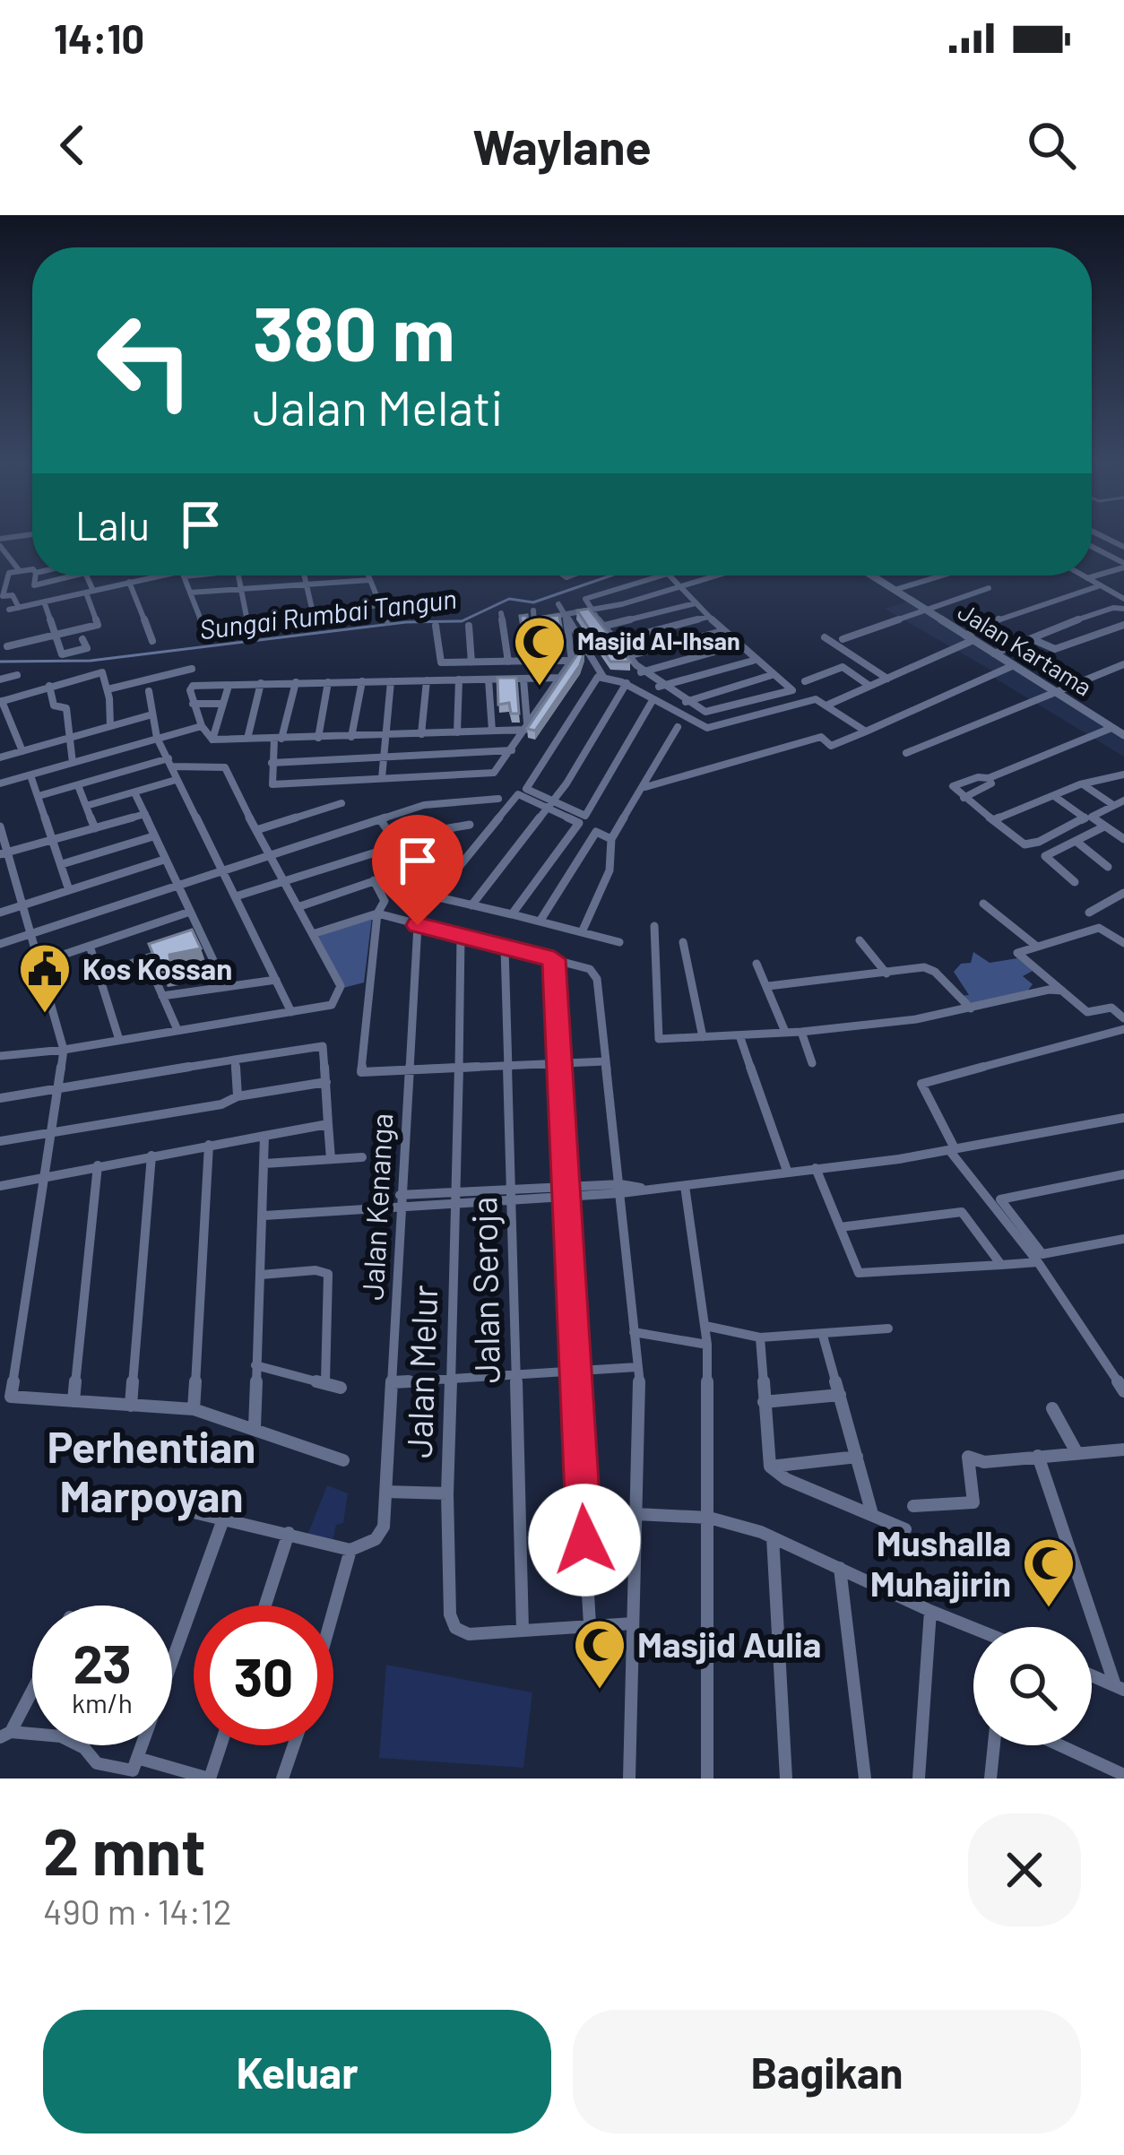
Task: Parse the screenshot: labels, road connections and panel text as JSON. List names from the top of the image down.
{
  "streets": {
    "main road": ["Jalan Kartama"],
    "street": ["Jalan Kenanga", "Jalan Seroja", "Jalan Melur"]
  },
  "crossings": [
    ["Jalan Seroja", "Jalan Melur"]
  ],
  "districts": ["Perhentian Marpoyan"],
  "water": ["Sungai Rumbai Tangun"],
  "places": {
    "mosque": ["Masjid Al-Ihsan", "Mushalla Muhajirin", "Masjid Aulia"],
    "public building": ["Kos Kossan"]
  },
  "page": {
    "status": "14:10",
    "header": "Waylane",
    "turn": ["380 m", "Jalan Melati"],
    "then": "Lalu",
    "speed": "23 km/h",
    "limit": "30",
    "heading": ["2 mnt", "490 m · 14:12"],
    "buttons": ["Keluar", "Bagikan"]
  }
}
